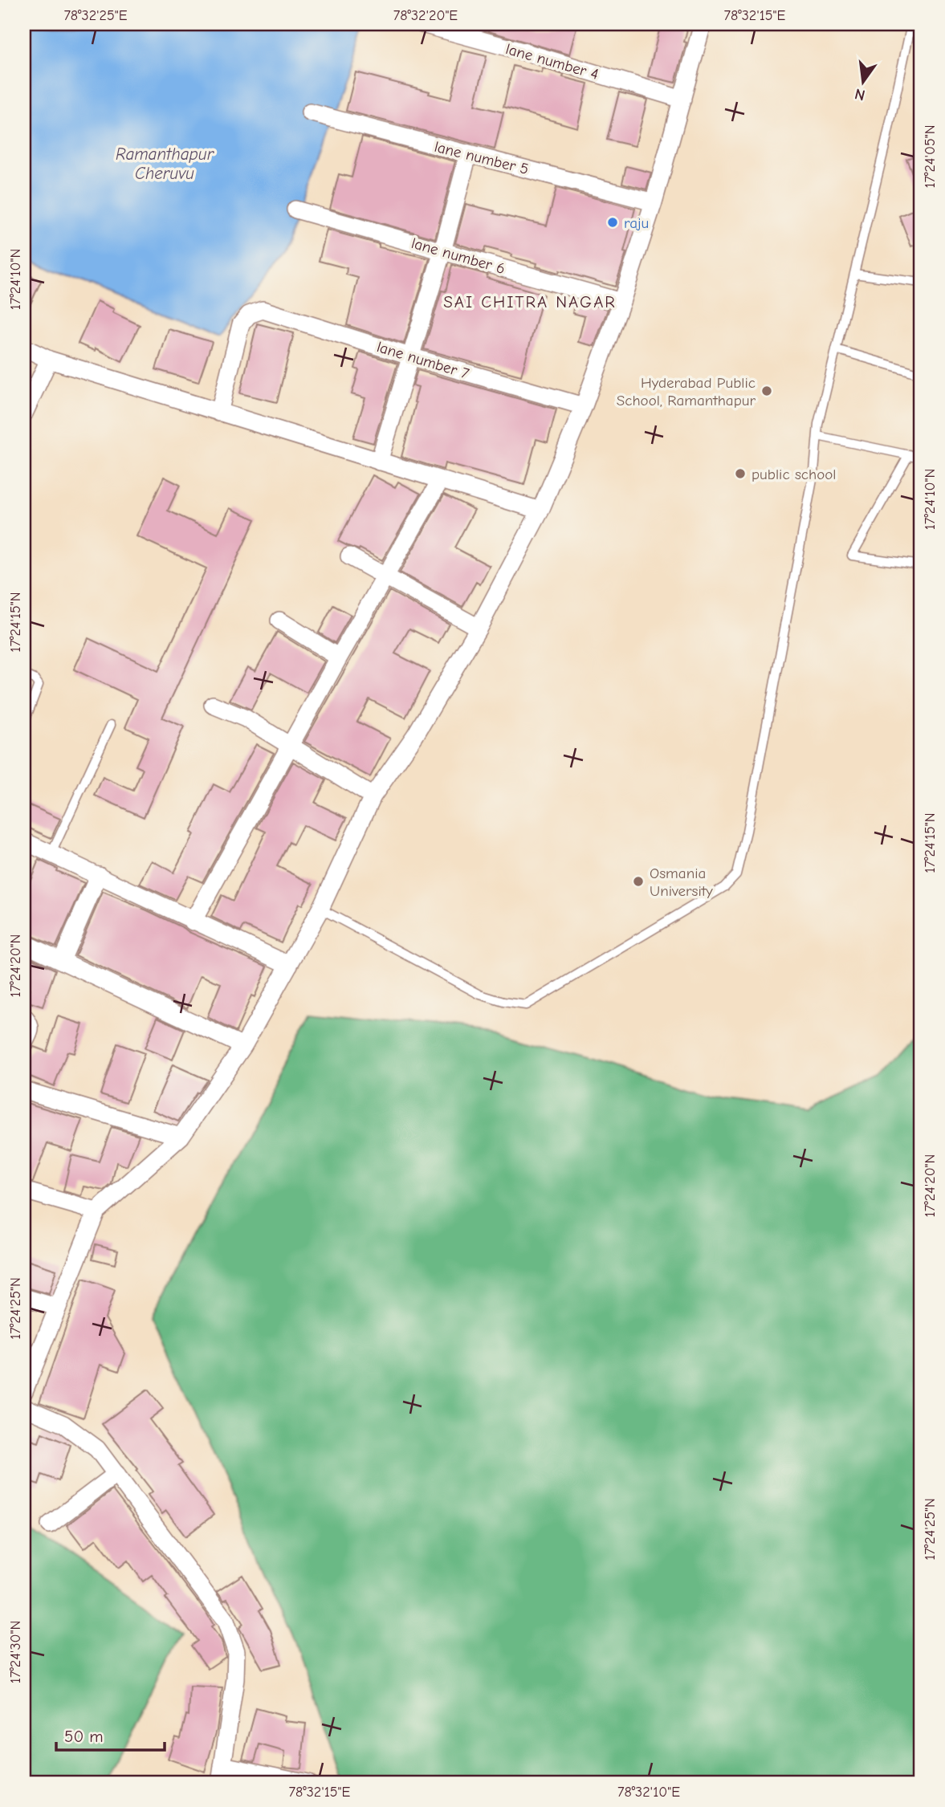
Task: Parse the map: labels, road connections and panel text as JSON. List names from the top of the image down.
{
  "streets": {
    "street": [
      "lane number 4",
      "lane number 5",
      "lane number 6",
      "lane number 7"
    ]
  },
  "districts": ["SAI CHITRA NAGAR"],
  "water": ["Ramanthapur Cheruvu"],
  "places": [
    "raju",
    "Hyderabad Public School, Ramanthapur",
    "public school",
    "Osmania University"
  ],
  "scale_bar": "50 m",
  "north": "bottom",
  "coordinates": [
    "78°32'25\"E",
    "78°32'20\"E",
    "78°32'15\"E",
    "17°24'05\"N",
    "17°24'10\"N",
    "17°24'15\"N",
    "17°24'20\"N",
    "17°24'25\"N",
    "17°24'30\"N",
    "78°32'10\"E"
  ]
}
